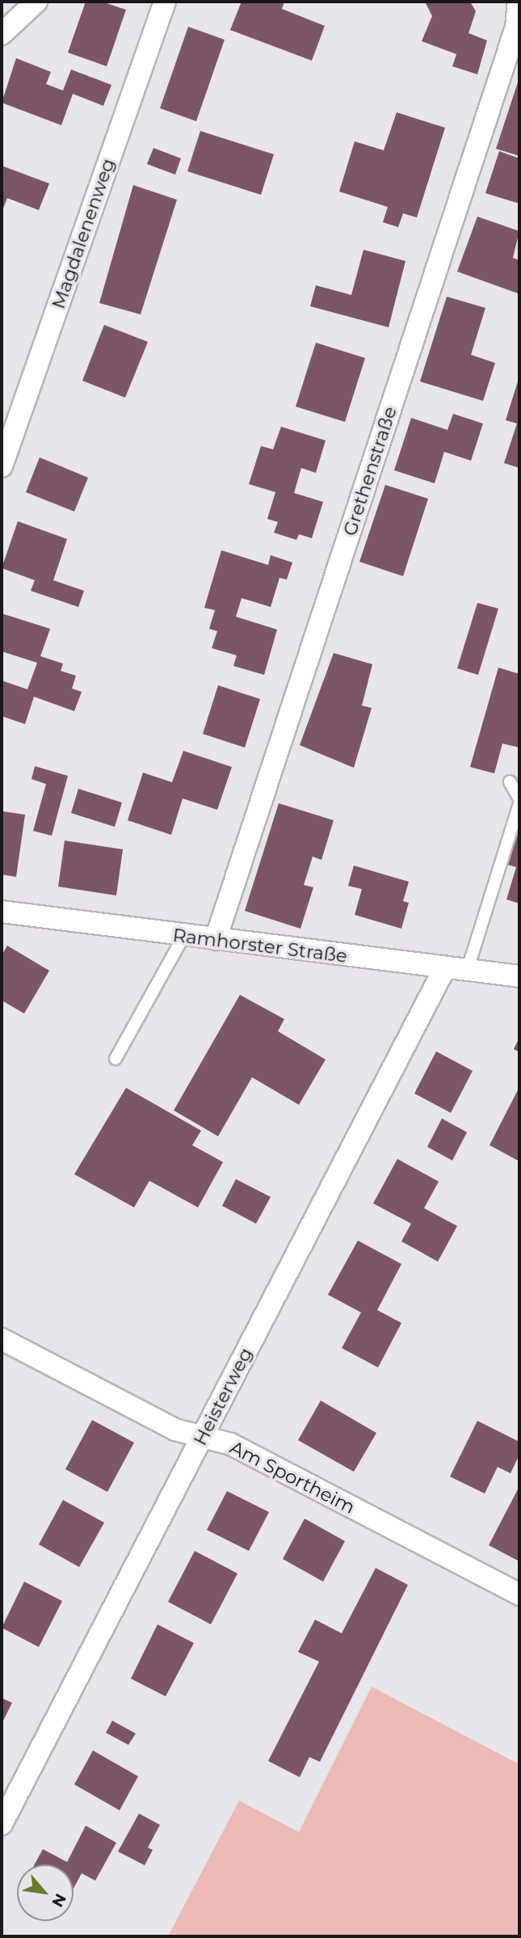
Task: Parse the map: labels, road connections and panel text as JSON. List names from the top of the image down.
{
  "streets": {
    "street": [
      "Magdalenenweg",
      "Grethenstraße",
      "Ramhorster Straße",
      "Heisterweg",
      "Am Sportheim"
    ]
  },
  "crossings": [
    ["Grethenstraße", "Ramhorster Straße"],
    ["Ramhorster Straße", "Heisterweg"],
    ["Heisterweg", "Am Sportheim"]
  ],
  "north": "bottom right"
}
